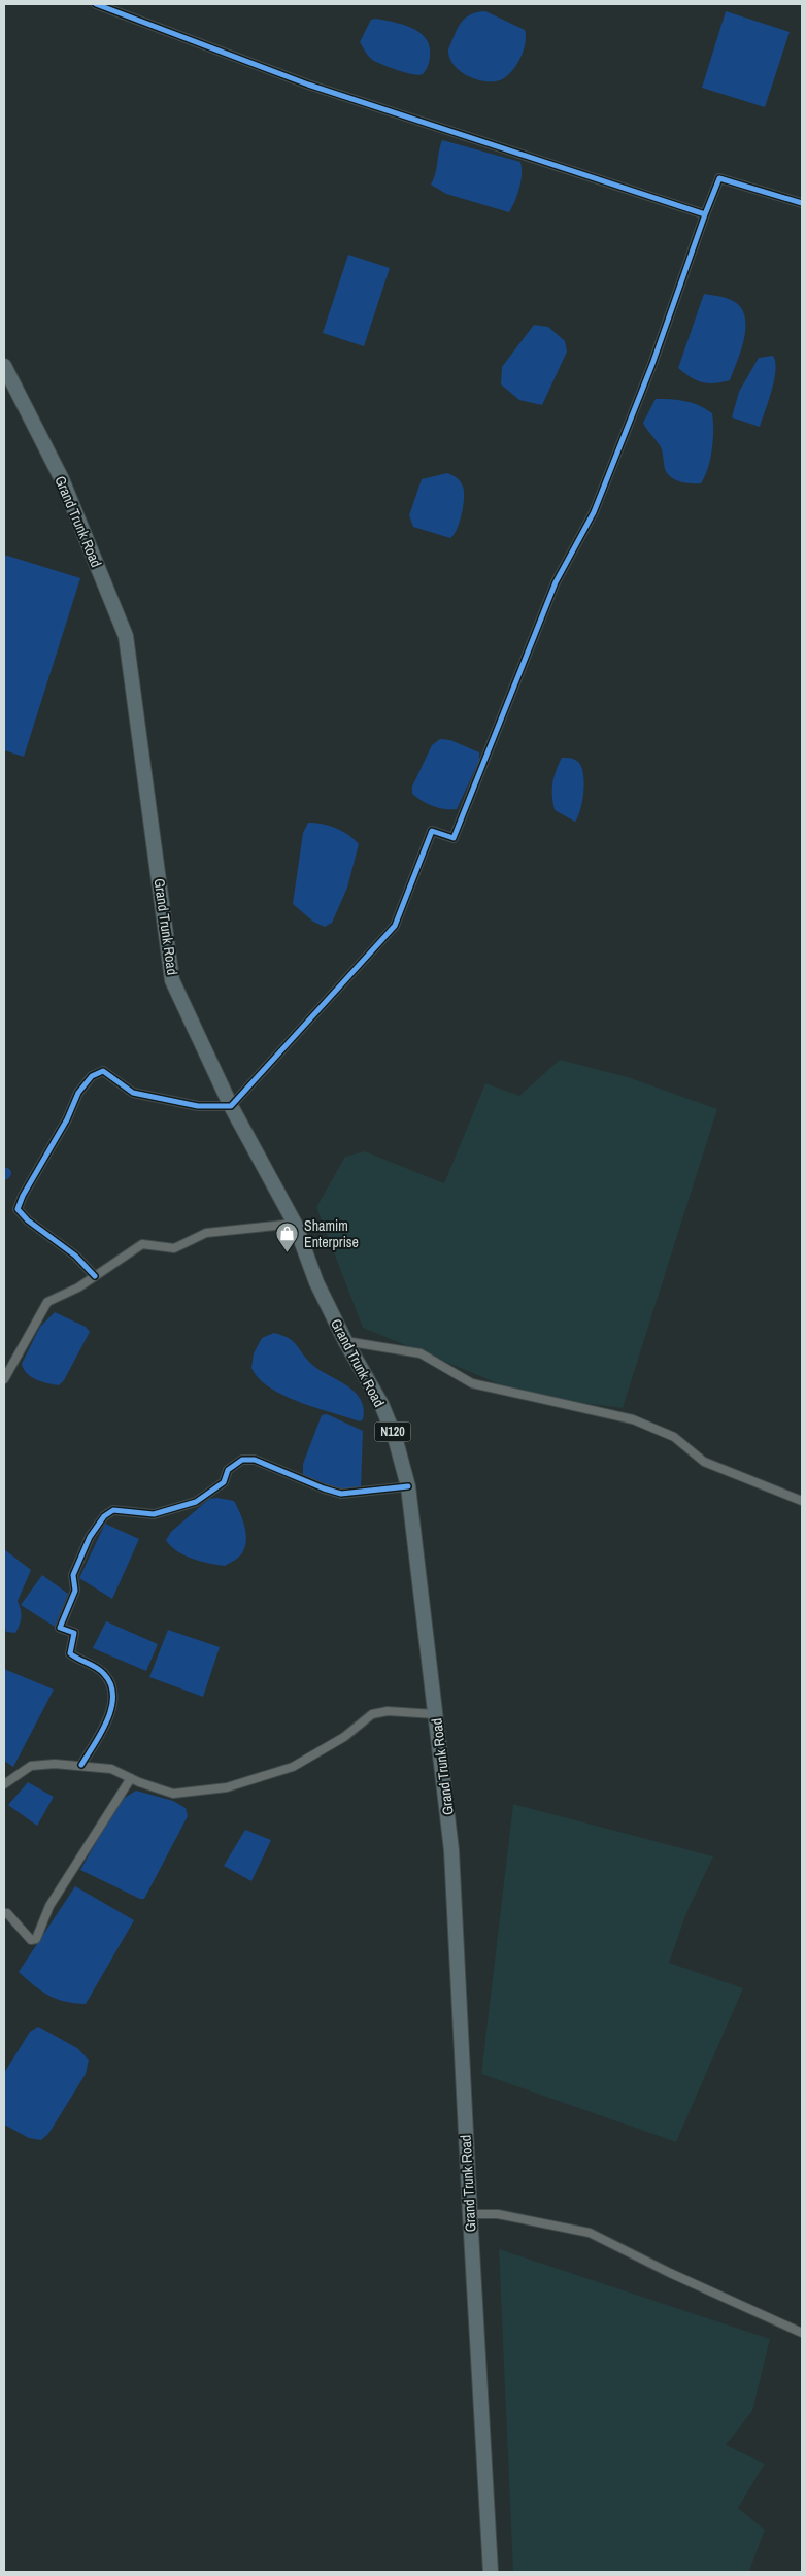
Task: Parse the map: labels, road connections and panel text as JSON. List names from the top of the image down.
{
  "streets": {
    "highway": ["Grand Trunk Road", "N120"]
  },
  "places": {
    "shop": ["Shamim Enterprise"]
  }
}
